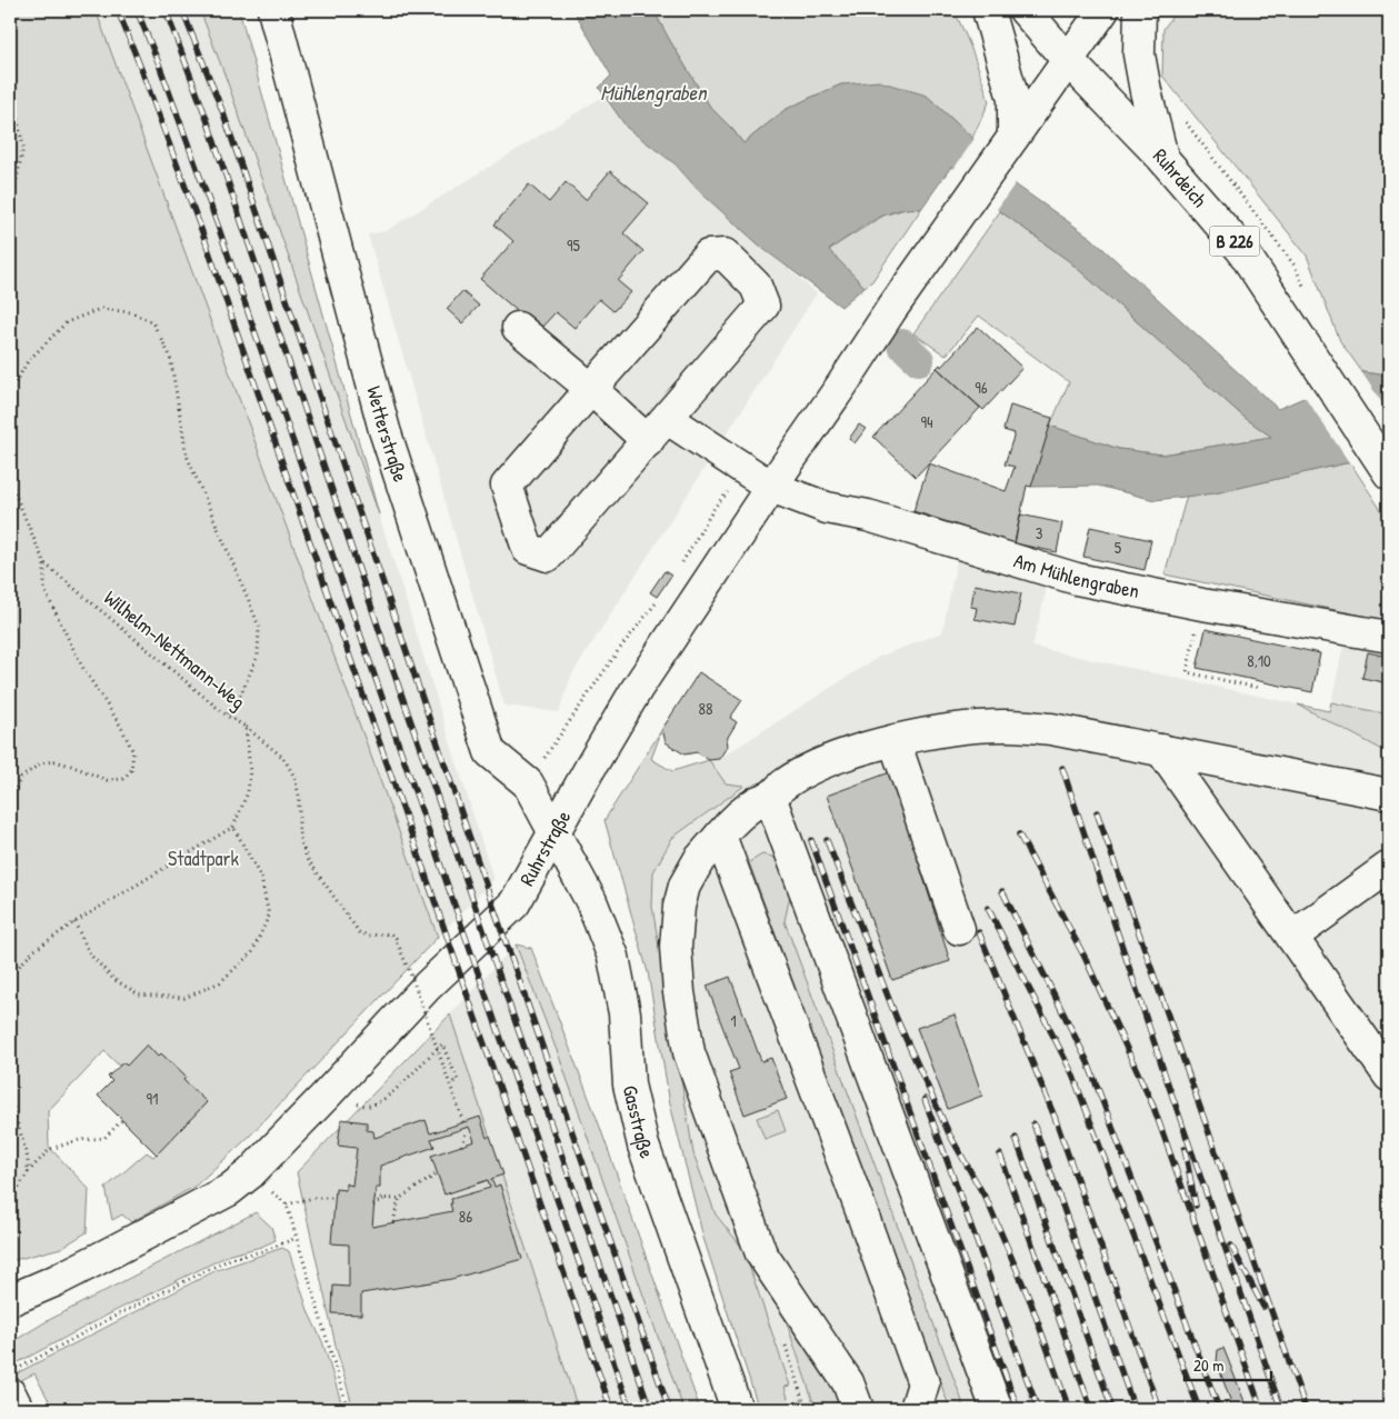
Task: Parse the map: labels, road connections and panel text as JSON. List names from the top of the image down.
{
  "streets": {
    "main road": [
      "Ruhrdeich",
      "B 226",
      "Wetterstraße",
      "Am Mühlengraben",
      "Ruhrstraße",
      "Gasstraße"
    ],
    "path": ["Wilhelm-Nettmann-Weg"]
  },
  "crossings": [
    ["Ruhrdeich", "Ruhrstraße"],
    ["Wetterstraße", "Ruhrstraße"],
    ["Wetterstraße", "Gasstraße"],
    ["Am Mühlengraben", "Ruhrstraße"],
    ["Ruhrstraße", "Gasstraße"]
  ],
  "water": ["Mühlengraben"],
  "parks": ["Stadtpark"],
  "house_numbers": [
    "95",
    "96",
    "94",
    "3",
    "5",
    "8,10",
    "88",
    "1",
    "91",
    "86"
  ],
  "scale_bar": "20 m"
}
